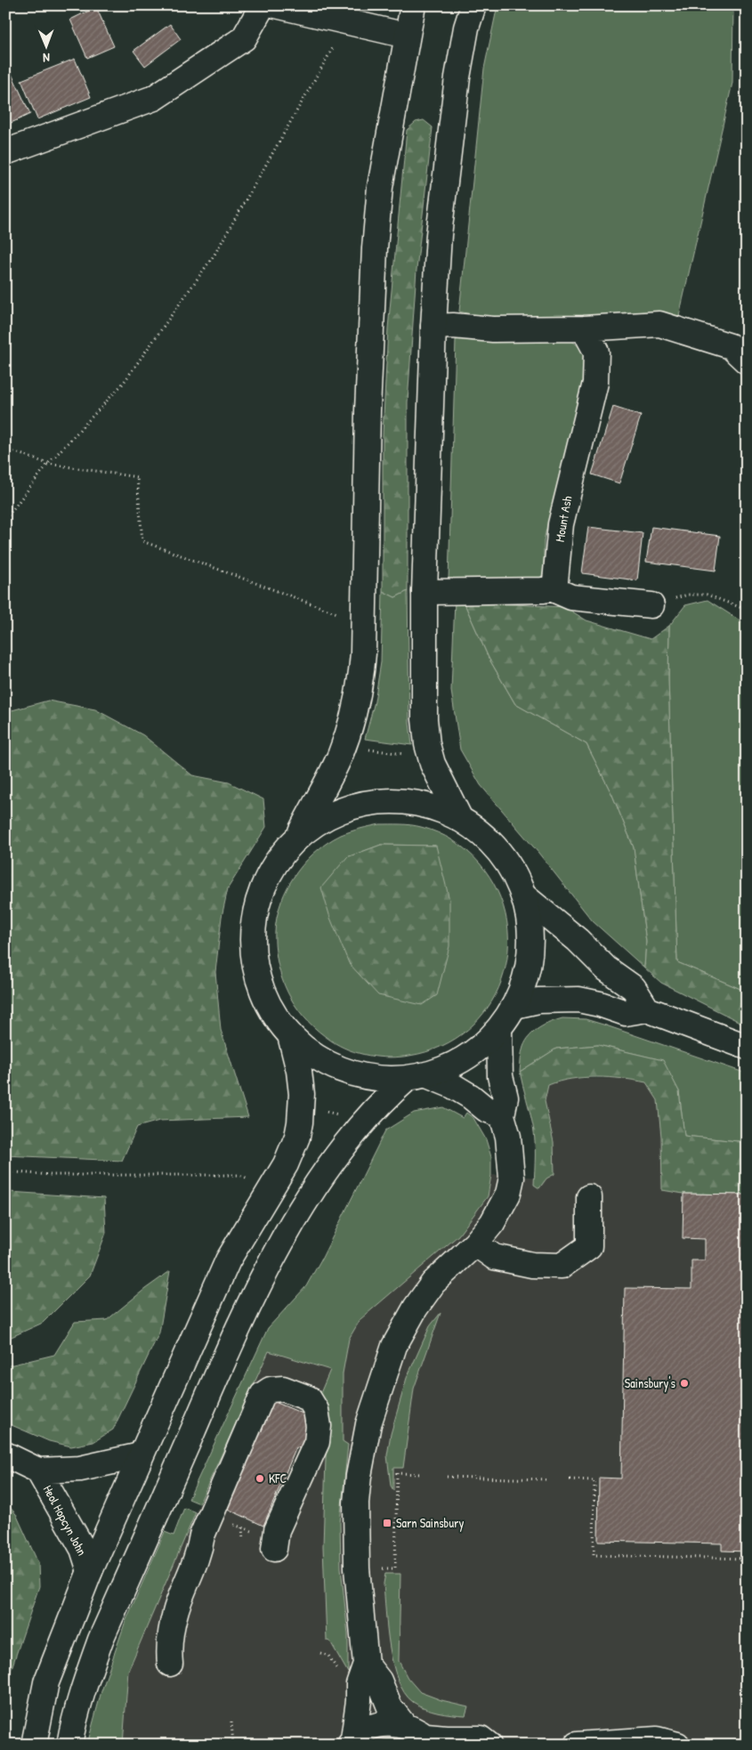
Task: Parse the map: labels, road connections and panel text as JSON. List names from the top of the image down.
{
  "streets": {
    "main road": ["Mount Ash", "Heol Hopcyn John"]
  },
  "places": {
    "other": ["Sainsbury's", "KFC"],
    "transit": ["Sarn Sainsbury"]
  },
  "north": "bottom"
}
